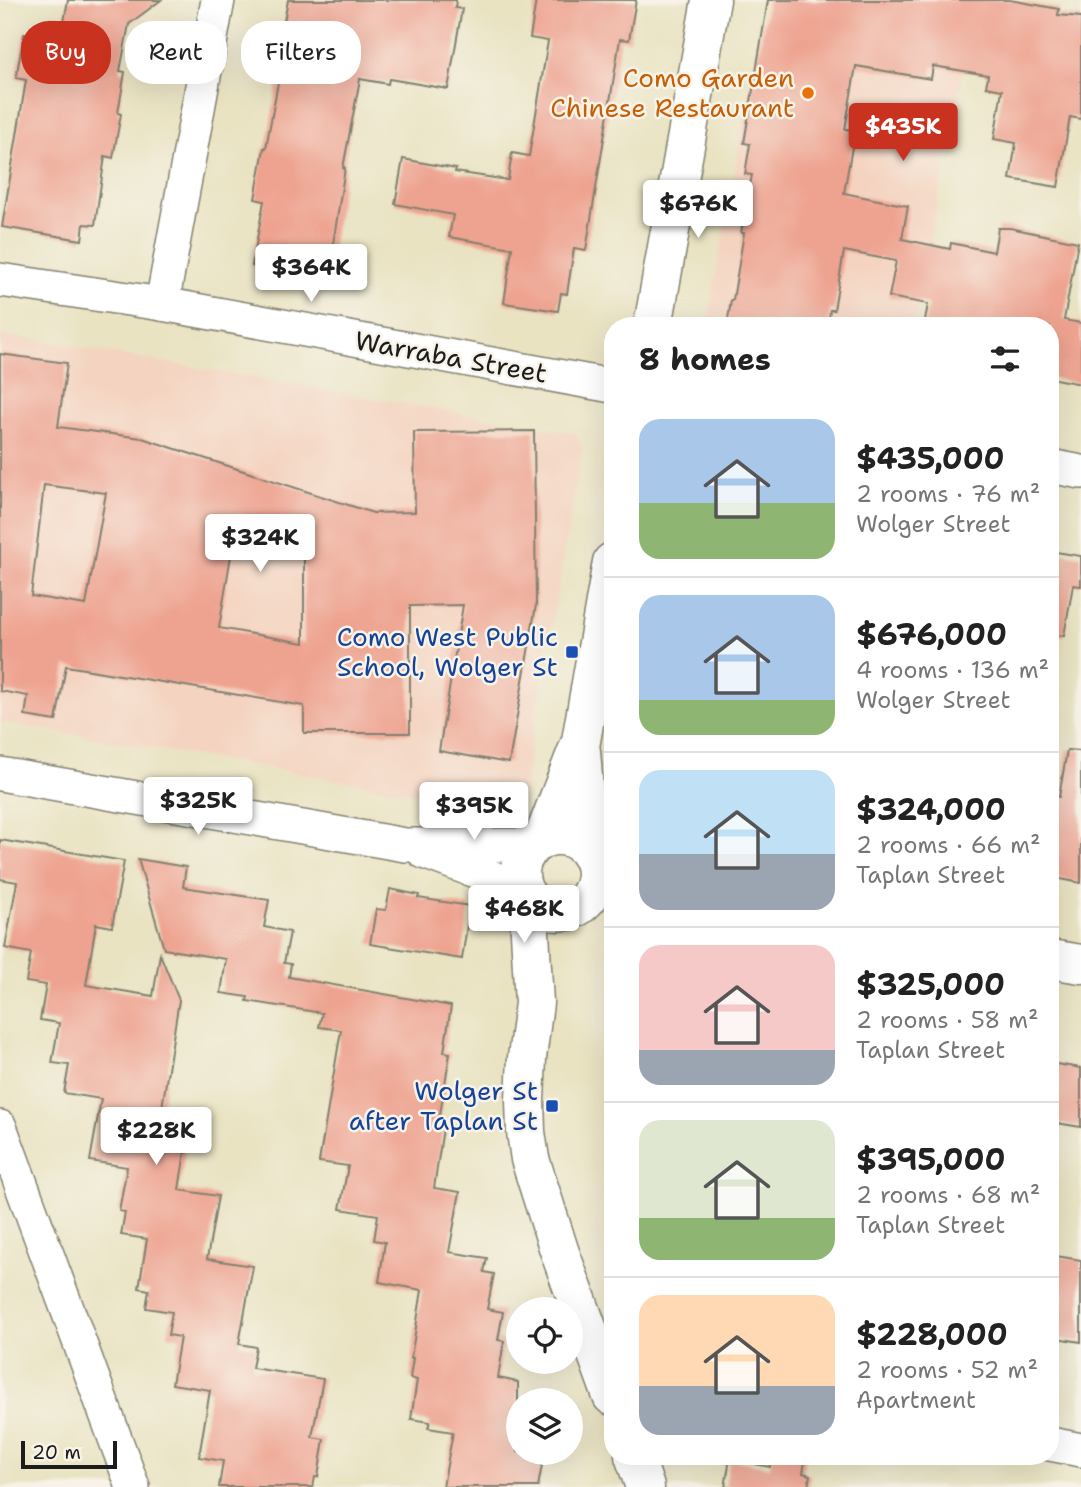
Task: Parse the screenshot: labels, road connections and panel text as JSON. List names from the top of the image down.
{
  "streets": {
    "street": ["Warraba Street"]
  },
  "places": {
    "other": ["Como Garden Chinese Restaurant"],
    "transit": ["Como West Public School, Wolger St", "Wolger St after Taplan St"]
  },
  "scale_bar": "20 m",
  "page": {
    "chip": ["Buy", "Rent", "Filters"],
    "price": [
      "$435K",
      "$676K",
      "$364K",
      "$324K",
      "$325K",
      "$395K",
      "$468K",
      "$228K"
    ],
    "heading": "8 homes",
    "list": [
      {
        "name": "$435,000",
        "note": "2 rooms · 76 m² · Wolger Street"
      },
      {
        "name": "$676,000",
        "note": "4 rooms · 136 m² · Wolger Street"
      },
      {
        "name": "$324,000",
        "note": "2 rooms · 66 m² · Taplan Street"
      },
      {
        "name": "$325,000",
        "note": "2 rooms · 58 m² · Taplan Street"
      },
      {
        "name": "$395,000",
        "note": "2 rooms · 68 m² · Taplan Street"
      },
      {
        "name": "$228,000",
        "note": "2 rooms · 52 m² · Apartment"
      }
    ],
    "scale": "20 m"
  }
}
